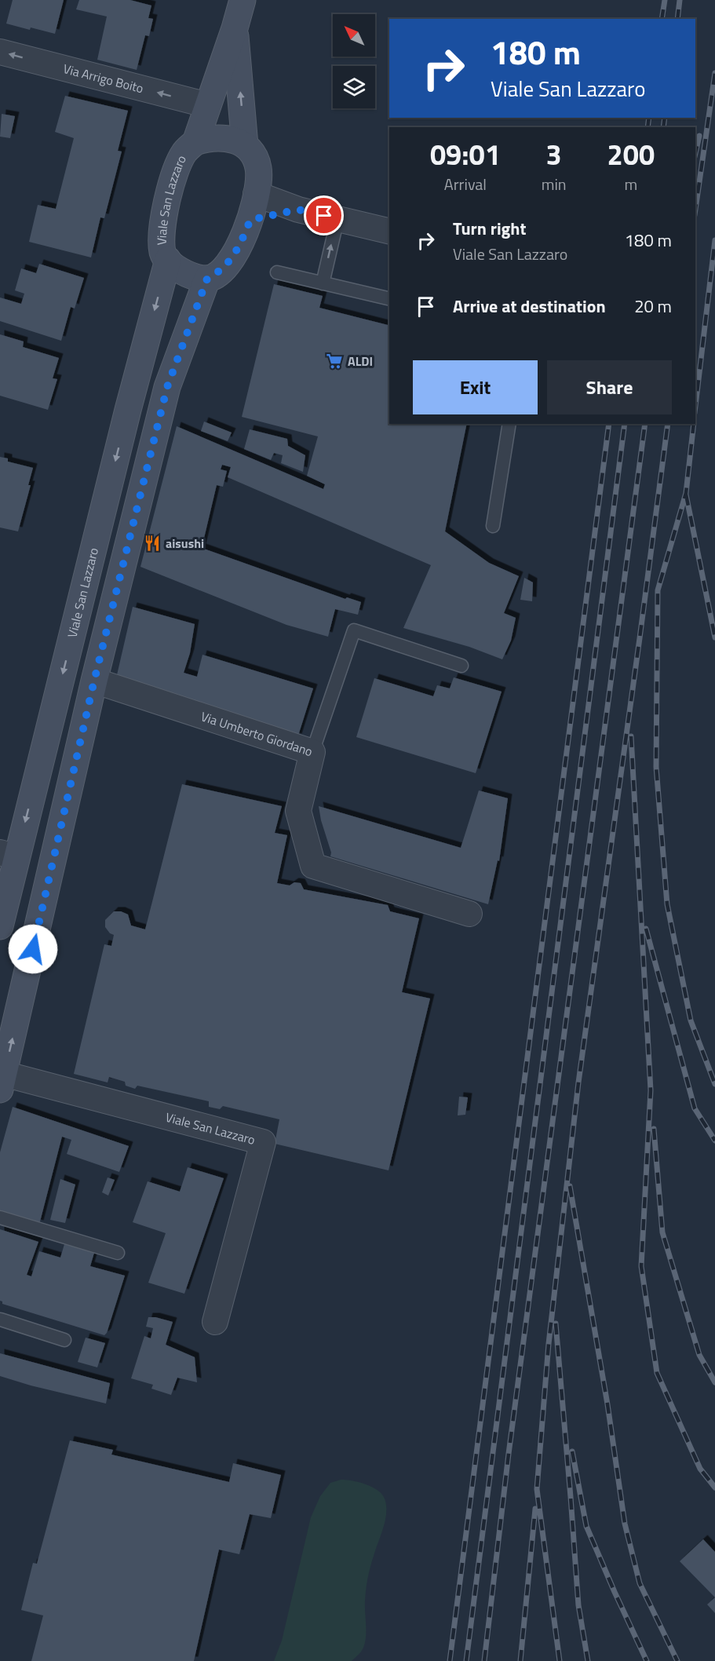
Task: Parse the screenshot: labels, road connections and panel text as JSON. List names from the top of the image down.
{
  "streets": {
    "main road": ["Viale San Lazzaro"],
    "street": ["Via Arrigo Boito", "Via Umberto Giordano"]
  },
  "crossings": [
    ["Via Arrigo Boito", "Viale San Lazzaro"],
    ["Viale San Lazzaro", "Via Umberto Giordano"]
  ],
  "one_way": ["Via Arrigo Boito"],
  "places": {
    "supermarket": ["ALDI"],
    "restaurant": ["aisushi"]
  },
  "north": "top left",
  "page": {
    "turn": ["180 m", "Viale San Lazzaro"],
    "eta": [
      "09:01",
      "Arrival",
      "3",
      "min",
      "200",
      "m"
    ],
    "list": [
      {
        "name": "Turn right",
        "note": "Viale San Lazzaro",
        "value": "180 m"
      },
      {
        "name": "Arrive at destination",
        "value": "20 m"
      }
    ],
    "buttons": ["Exit", "Share"]
  }
}
